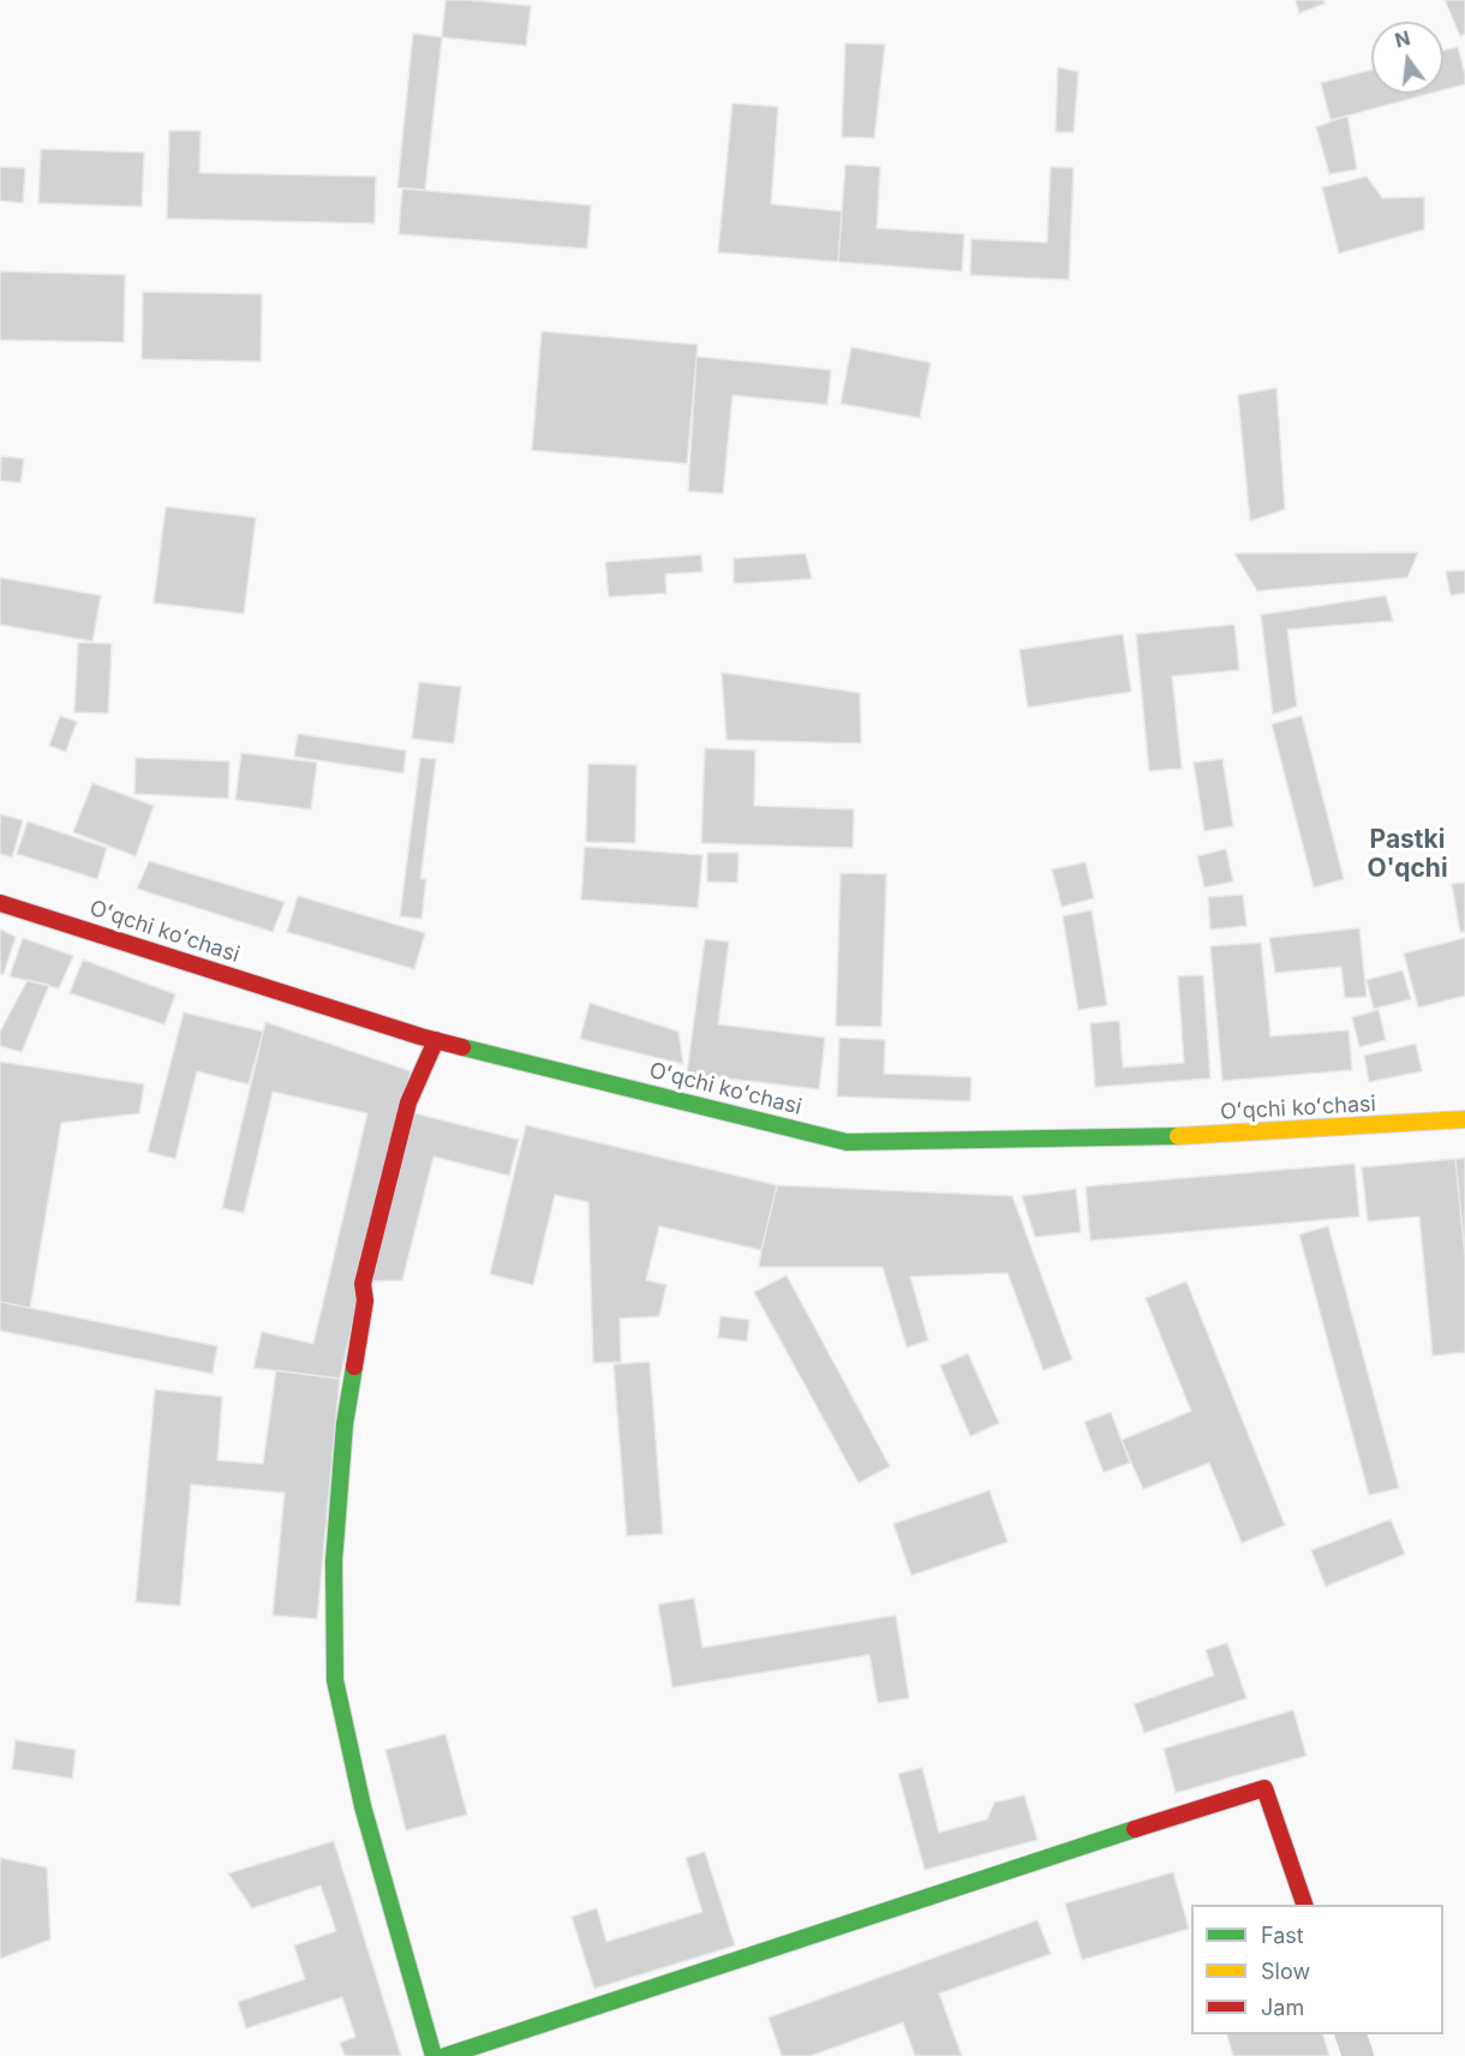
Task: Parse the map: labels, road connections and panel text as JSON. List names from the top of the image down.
{
  "streets": {
    "street": ["Oʻqchi koʻchasi"]
  },
  "districts": ["Pastki O'qchi"],
  "legend": ["Fast", "Slow", "Jam"],
  "north": "top"
}
